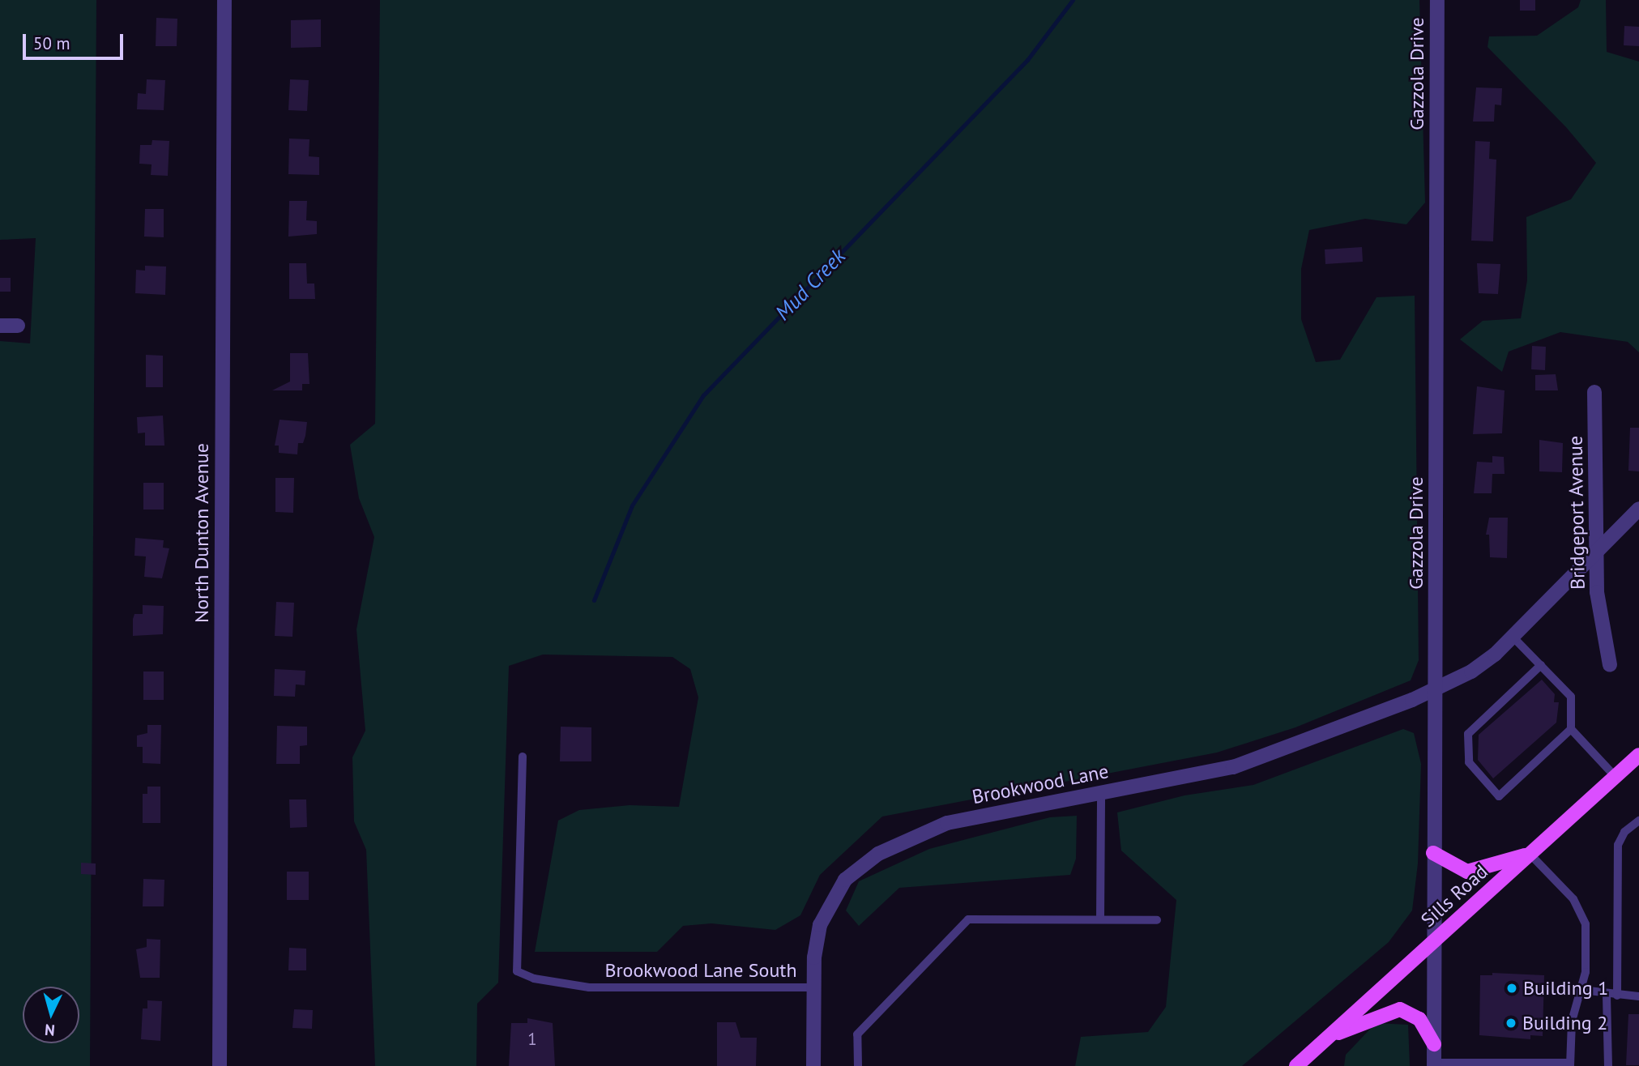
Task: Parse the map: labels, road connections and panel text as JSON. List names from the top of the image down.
{
  "streets": {
    "main road": ["Sills Road"],
    "street": [
      "Gazzola Drive",
      "Bridgeport Avenue",
      "North Dunton Avenue",
      "Brookwood Lane"
    ],
    "lane": ["Brookwood Lane South"]
  },
  "crossings": [
    ["Gazzola Drive", "Brookwood Lane"],
    ["Gazzola Drive", "Sills Road"],
    ["Bridgeport Avenue", "Brookwood Lane"],
    ["Brookwood Lane", "Brookwood Lane South"]
  ],
  "water": ["Mud Creek"],
  "places": ["Building 1", "Building 2"],
  "house_numbers": ["1"],
  "scale_bar": "50 m",
  "north": "bottom"
}
